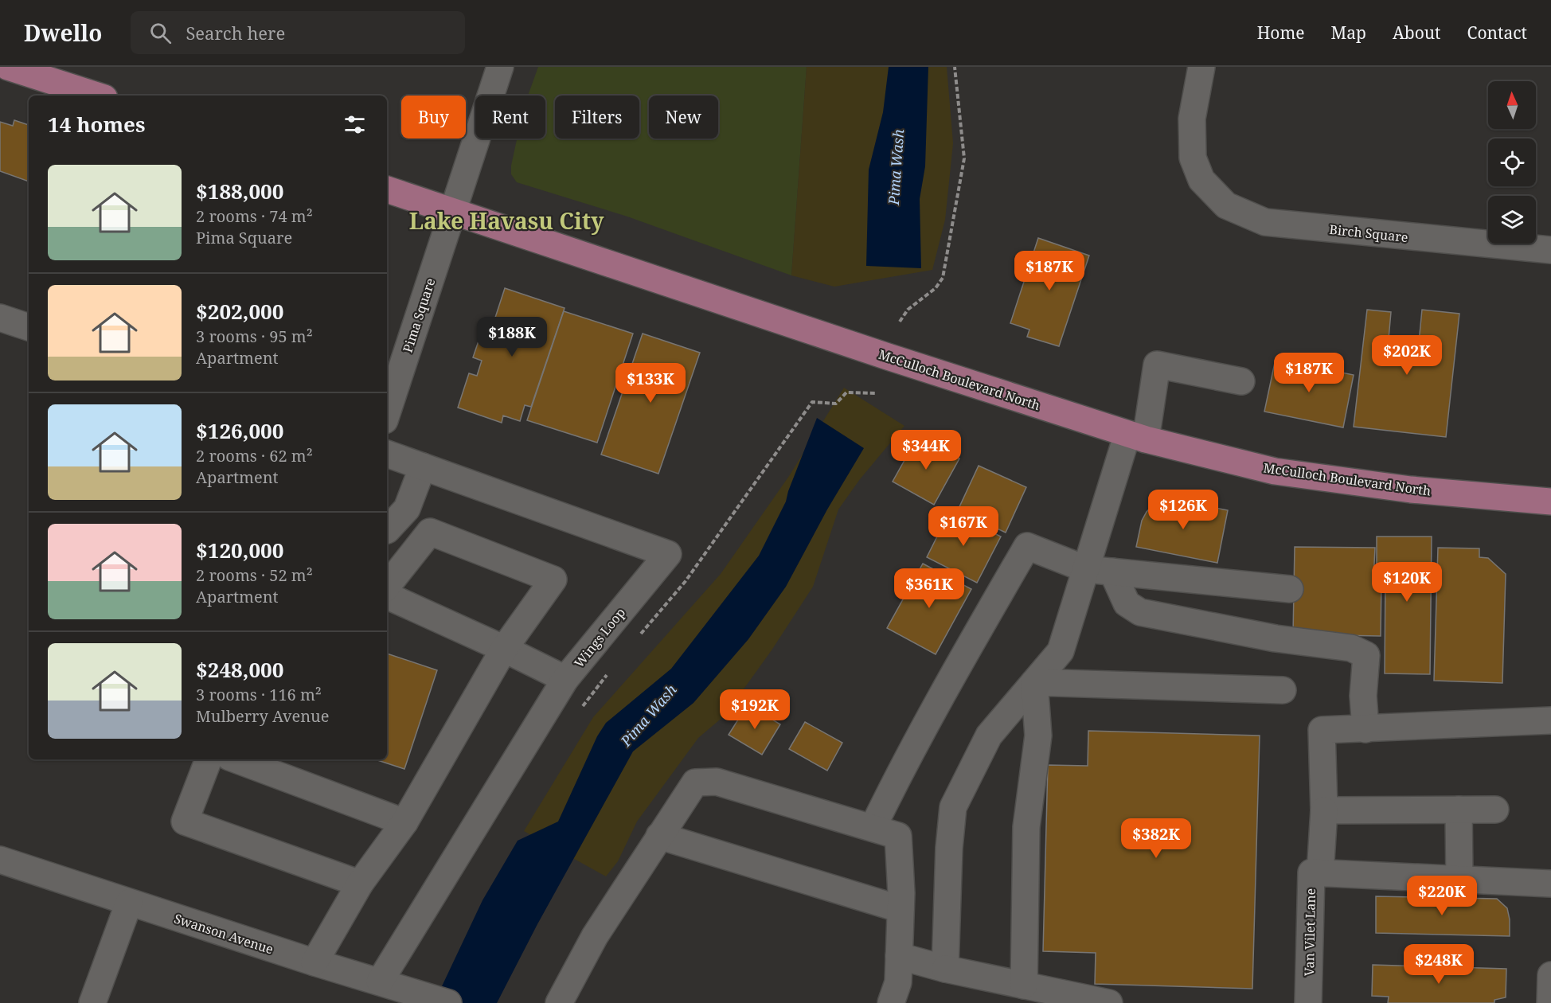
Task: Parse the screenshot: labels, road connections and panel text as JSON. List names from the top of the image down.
{
  "streets": {
    "main road": ["McCulloch Boulevard North"],
    "street": [
      "Birch Square",
      "Pima Square",
      "Wings Loop",
      "Van Vilet Lane",
      "Swanson Avenue"
    ]
  },
  "crossings": [
    ["Pima Square", "McCulloch Boulevard North"],
    ["Wings Loop", "Swanson Avenue"]
  ],
  "districts": ["Lake Havasu City"],
  "water": ["Pima Wash"],
  "north": "top",
  "page": {
    "header": "Dwello",
    "search": "Search here",
    "nav": [
      "Home",
      "Map",
      "About",
      "Contact"
    ],
    "chip": [
      "Buy",
      "Rent",
      "Filters",
      "New"
    ],
    "heading": "14 homes",
    "list": [
      {
        "name": "$188,000",
        "note": "2 rooms · 74 m² · Pima Square"
      },
      {
        "name": "$202,000",
        "note": "3 rooms · 95 m² · Apartment"
      },
      {
        "name": "$126,000",
        "note": "2 rooms · 62 m² · Apartment"
      },
      {
        "name": "$120,000",
        "note": "2 rooms · 52 m² · Apartment"
      },
      {
        "name": "$248,000",
        "note": "3 rooms · 116 m² · Mulberry Avenue"
      }
    ],
    "price": [
      "$187K",
      "$188K",
      "$202K",
      "$187K",
      "$133K",
      "$344K",
      "$126K",
      "$167K",
      "$120K",
      "$361K",
      "$192K",
      "$382K",
      "$220K",
      "$248K"
    ]
  }
}
